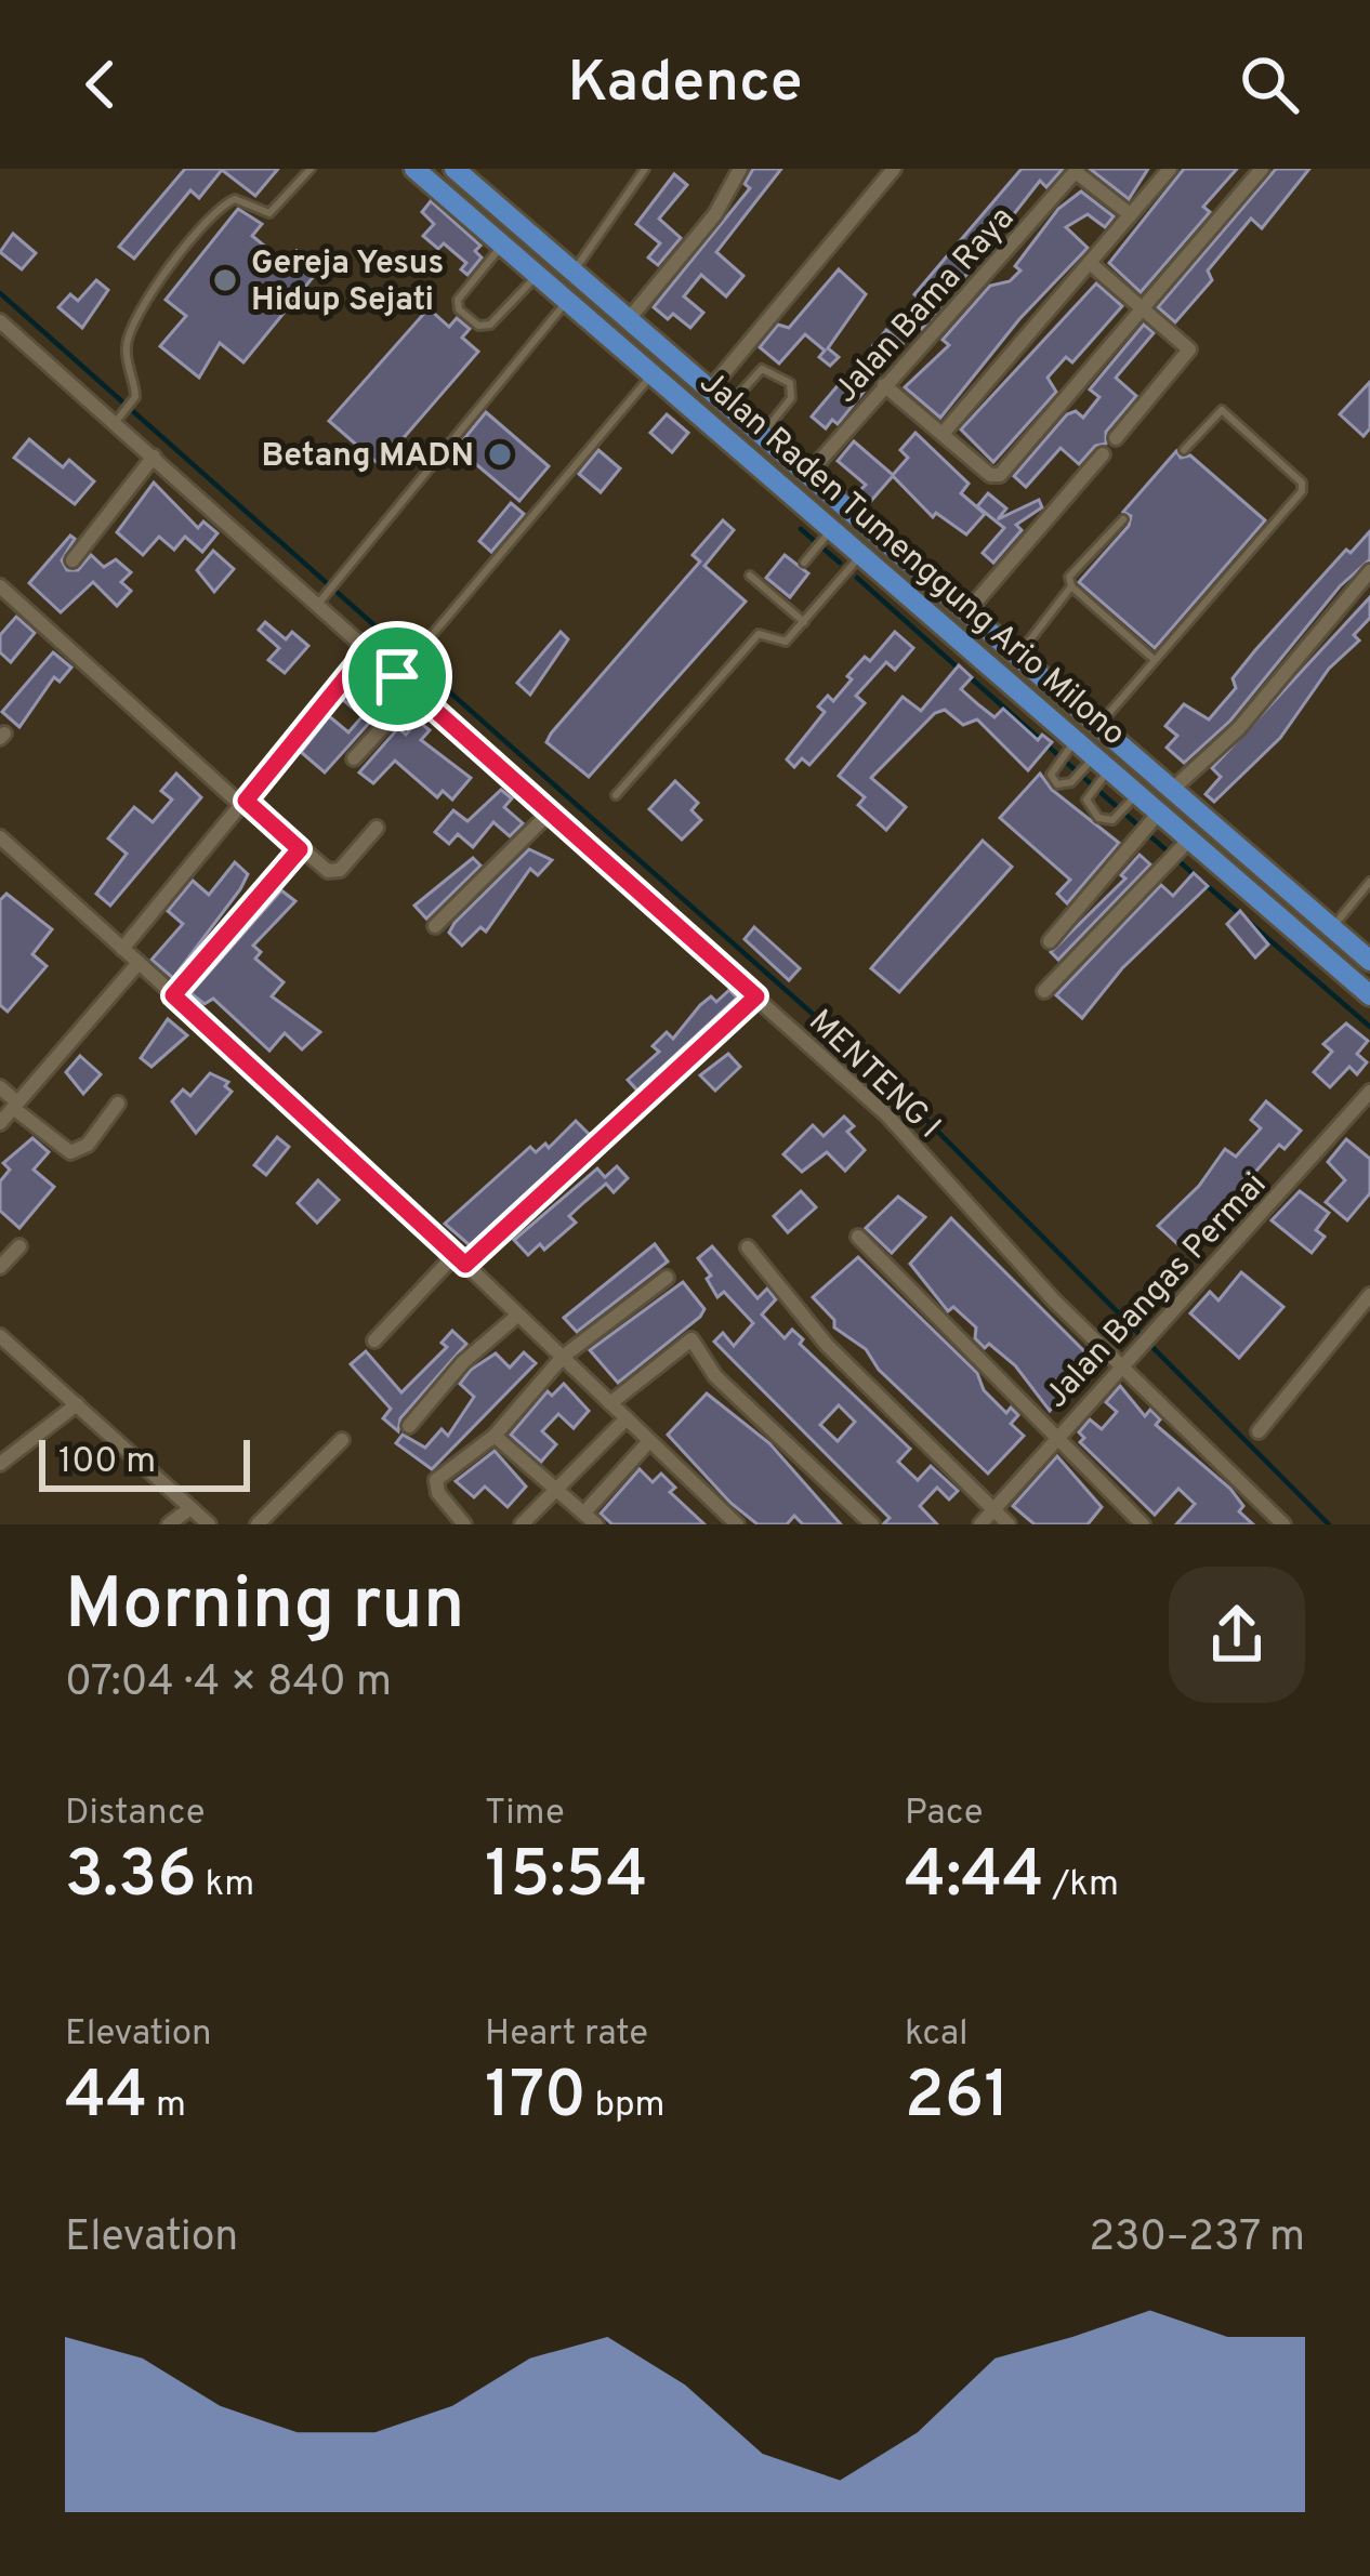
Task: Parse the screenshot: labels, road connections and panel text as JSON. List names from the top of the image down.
{
  "streets": {
    "highway": ["Jalan Raden Tumenggung Ario Milono"],
    "street": ["Jalan Bama Raya", "MENTENG I", "Jalan Bangas Permai"]
  },
  "crossings": [
    ["Jalan Bama Raya", "Jalan Raden Tumenggung Ario Milono"],
    ["MENTENG I", "Jalan Bangas Permai"]
  ],
  "places": ["Gereja Yesus Hidup Sejati", "Betang MADN"],
  "scale_bar": "100 m",
  "page": {
    "header": "Kadence",
    "scale": "100 m",
    "heading": ["Morning run", "07:04 · 4 × 840 m"],
    "stats": [
      ["Distance", "3.36 km"],
      ["Time", "15:54"],
      ["Pace", "4:44 /km"],
      ["Elevation", "44 m"],
      ["Heart rate", "170 bpm"],
      ["kcal", "261"]
    ],
    "chart": ["Elevation", "230–237 m"]
  }
}
